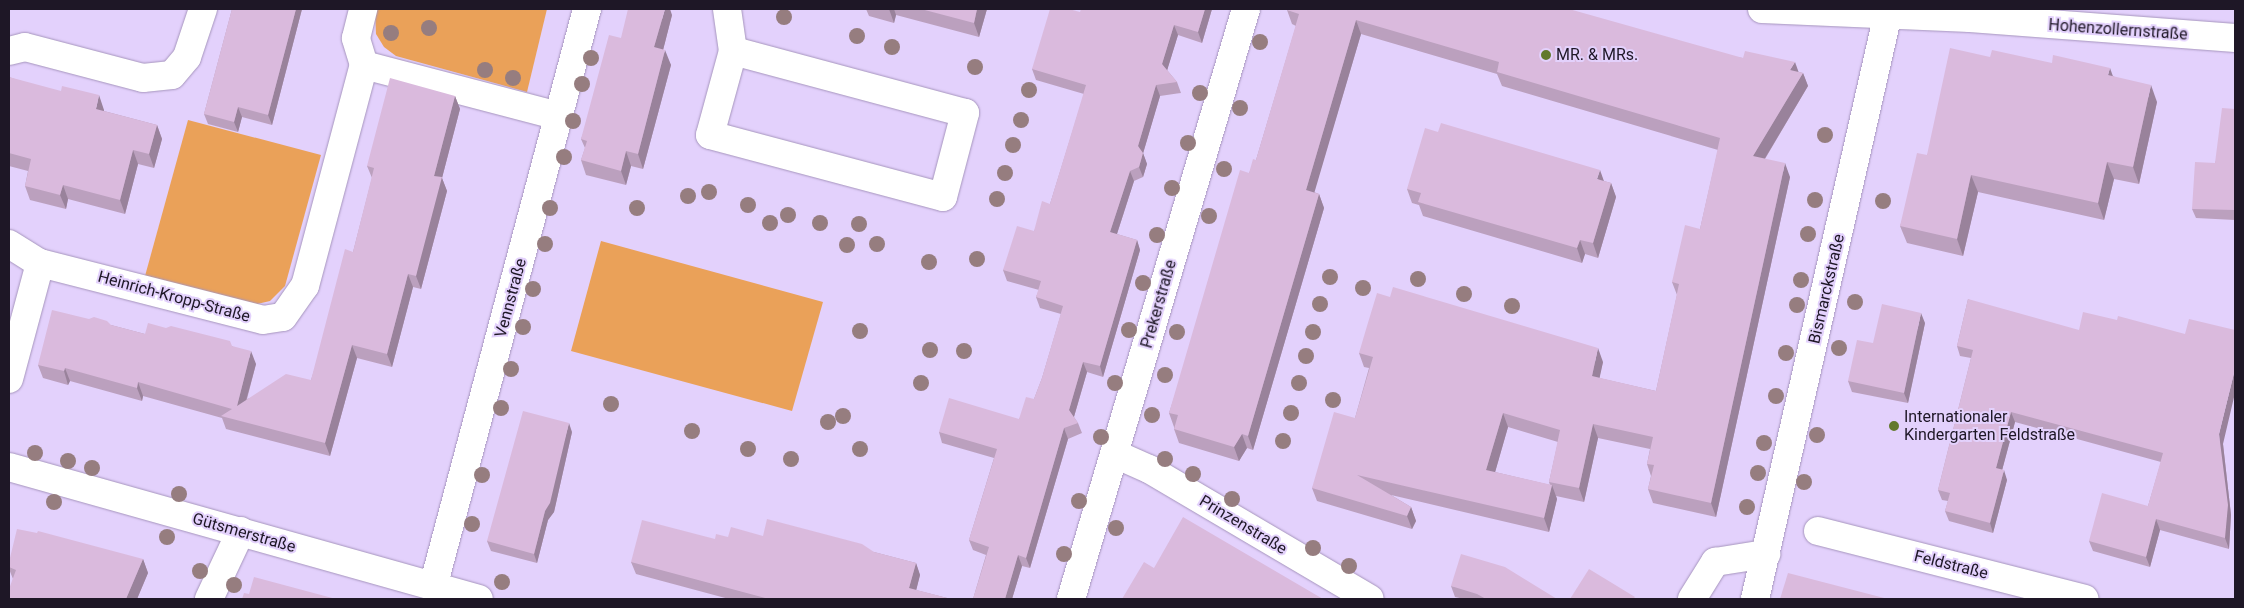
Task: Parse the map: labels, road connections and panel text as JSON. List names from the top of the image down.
{
  "streets": {
    "street": [
      "Hohenzollernstraße",
      "Bismarckstraße",
      "Heinrich-Kropp-Straße",
      "Vennstraße",
      "Prekerstraße",
      "Prinzenstraße",
      "Gütsmerstraße",
      "Feldstraße"
    ]
  },
  "crossings": [
    ["Hohenzollernstraße", "Bismarckstraße"],
    ["Vennstraße", "Gütsmerstraße"],
    ["Prekerstraße", "Prinzenstraße"]
  ],
  "places": ["MR. & MRs.", "Internationaler Kindergarten Feldstraße"]
}
